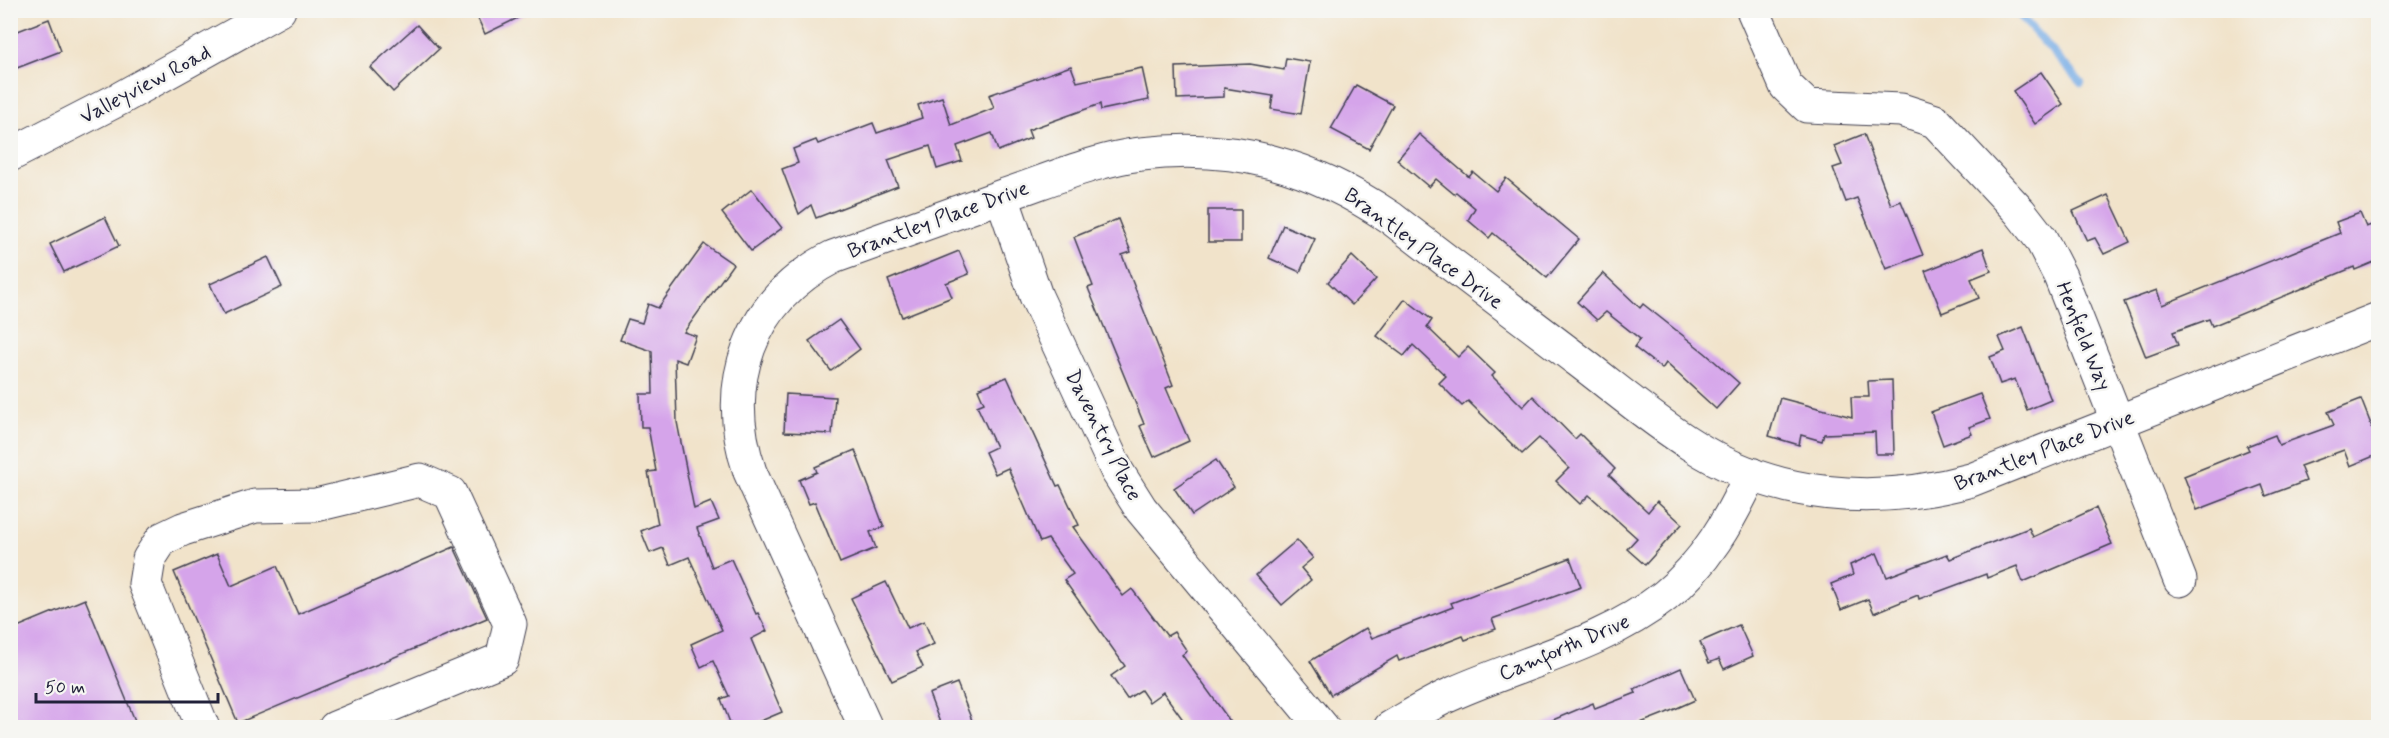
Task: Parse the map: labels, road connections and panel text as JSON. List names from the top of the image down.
{
  "streets": {
    "street": [
      "Valleyview Road",
      "Brantley Place Drive",
      "Henfield Way",
      "Daventry Place",
      "Camforth Drive"
    ]
  },
  "crossings": [
    ["Brantley Place Drive", "Henfield Way"],
    ["Brantley Place Drive", "Daventry Place"],
    ["Brantley Place Drive", "Camforth Drive"]
  ],
  "scale_bar": "50 m"
}
